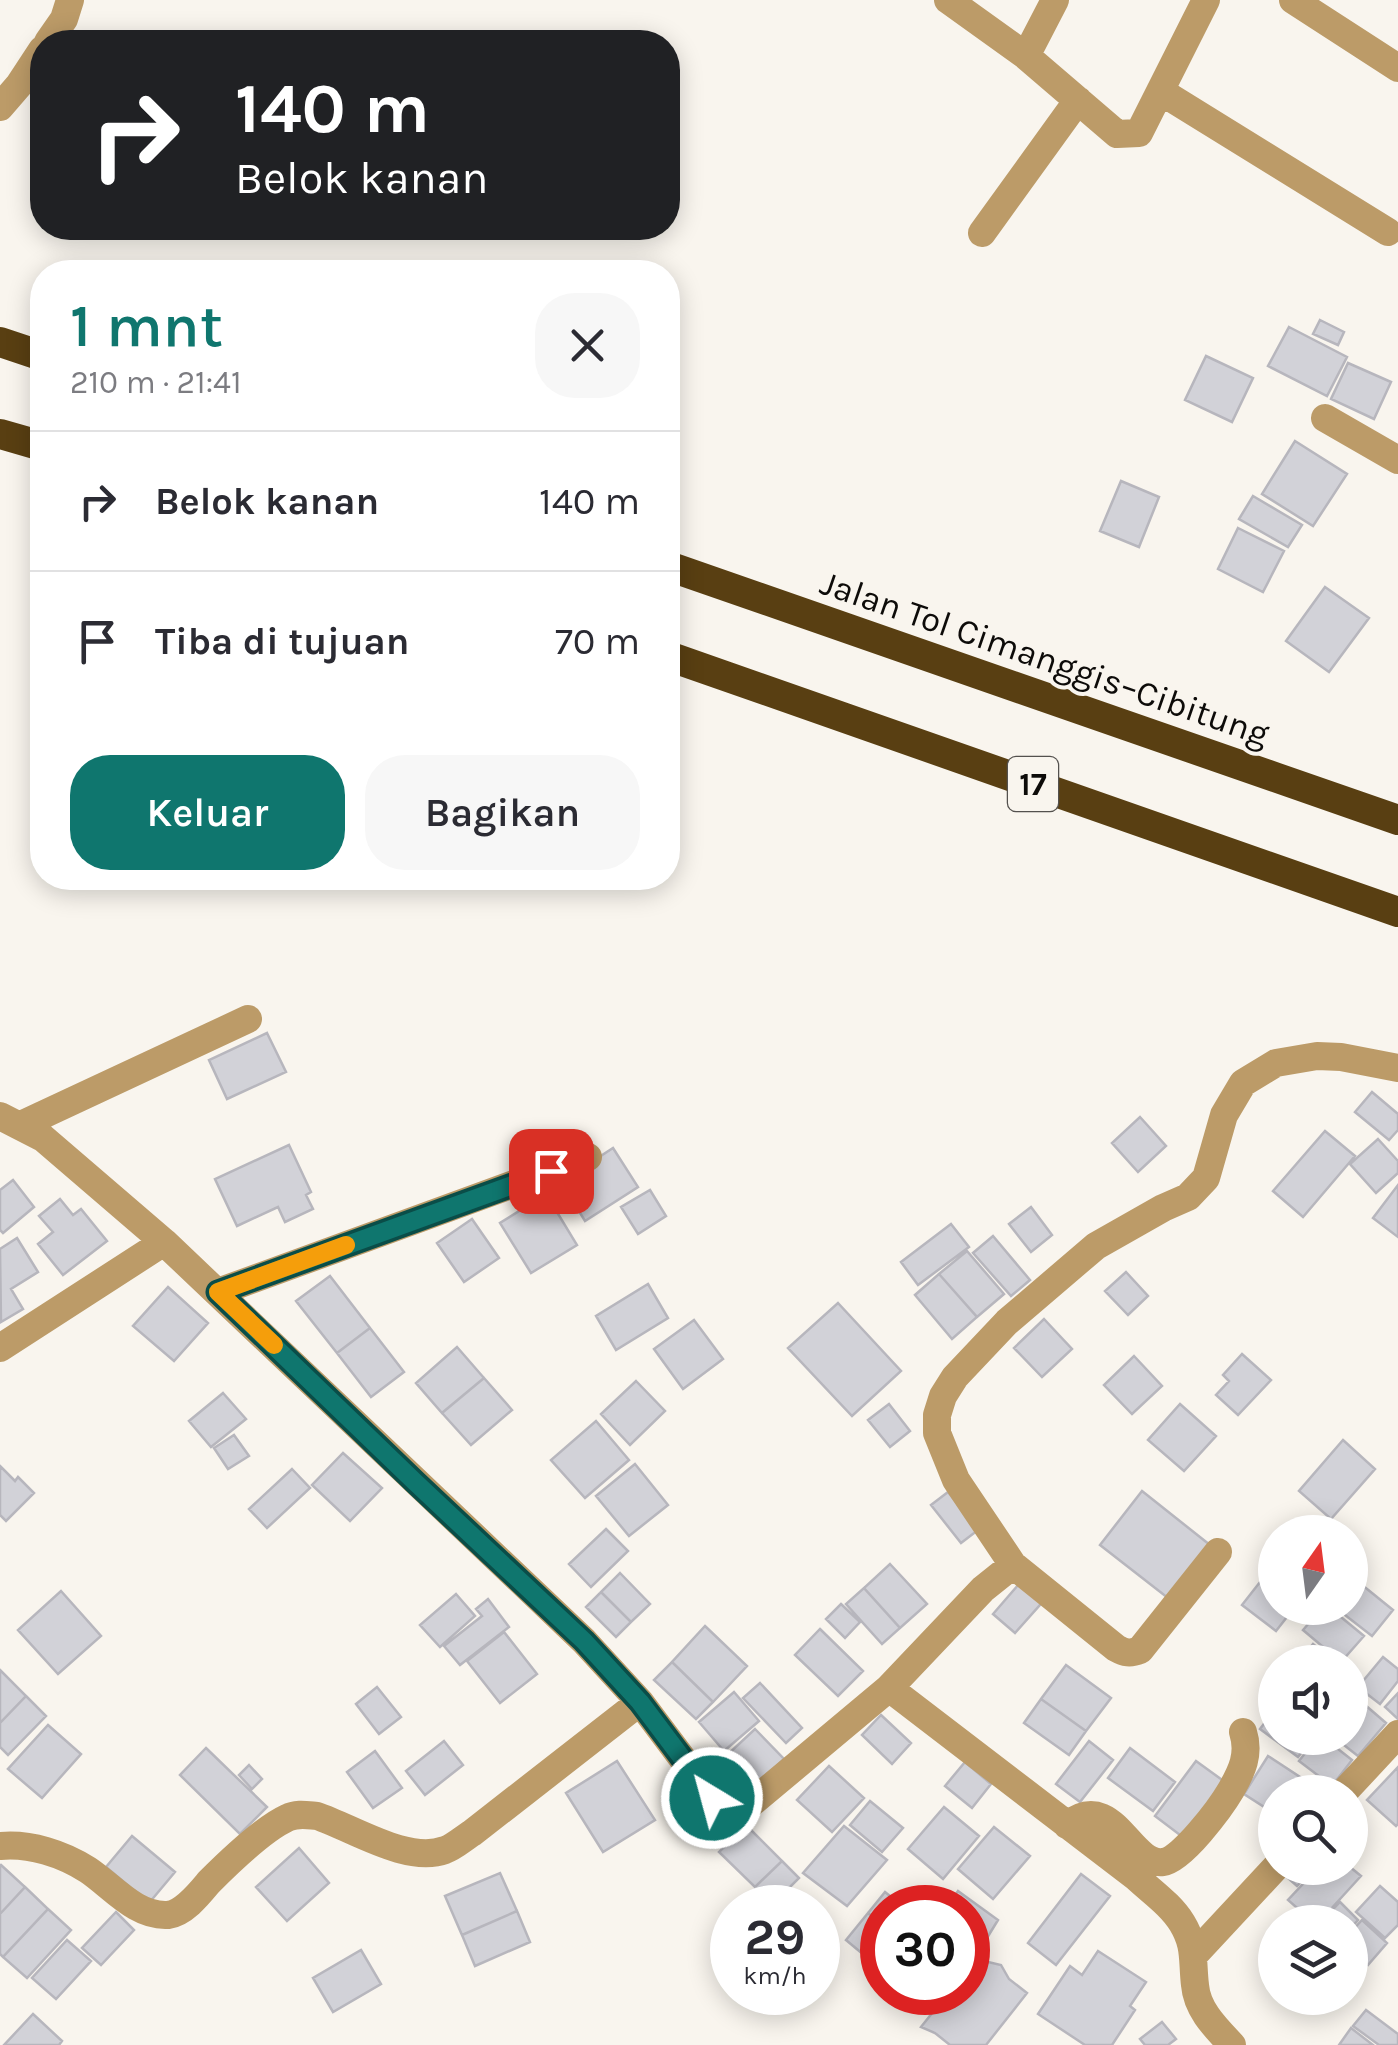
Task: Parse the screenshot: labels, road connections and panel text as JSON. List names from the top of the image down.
{
  "streets": {
    "highway": ["Jalan Tol Cimanggis–Cibitung", "17"]
  },
  "north": "top",
  "page": {
    "turn": ["140 m", "Belok kanan"],
    "heading": ["1 mnt", "210 m · 21:41"],
    "list": [
      {
        "name": "Belok kanan",
        "value": "140 m"
      },
      {
        "name": "Tiba di tujuan",
        "value": "70 m"
      }
    ],
    "buttons": ["Keluar", "Bagikan"],
    "speed": "29 km/h",
    "limit": "30"
  }
}
